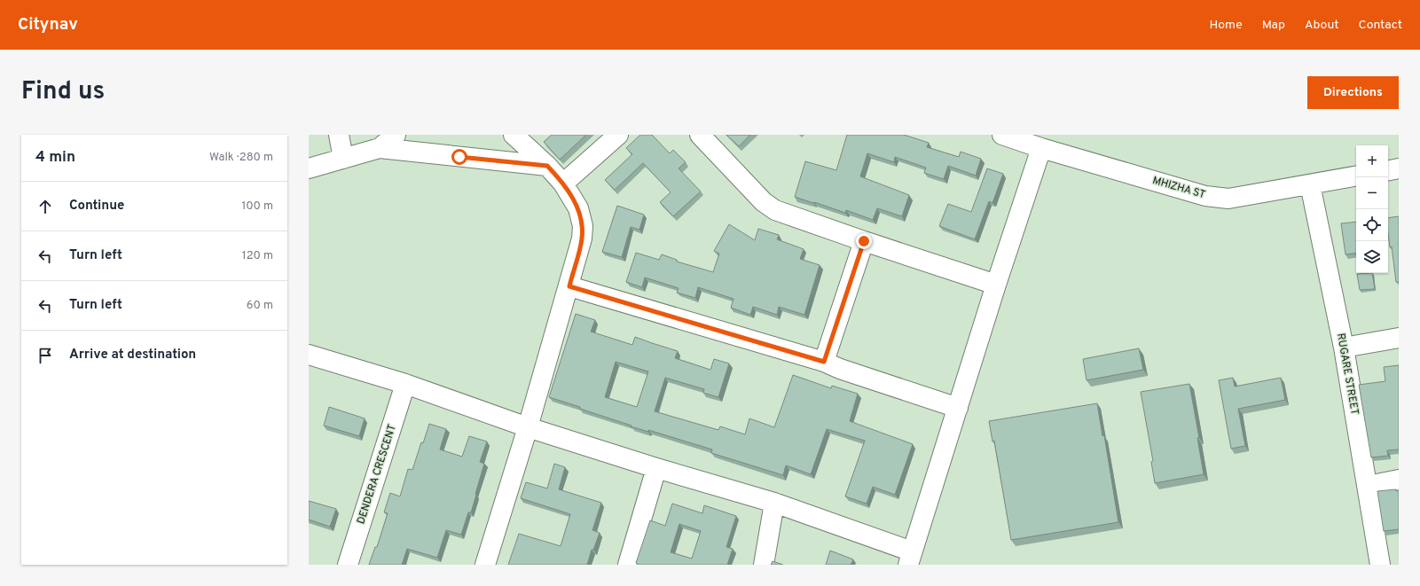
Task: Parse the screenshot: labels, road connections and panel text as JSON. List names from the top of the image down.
{
  "streets": {
    "street": ["MHIZHA ST", "RUGARE STREET", "DENDERA CRESCENT"]
  },
  "crossings": [
    ["MHIZHA ST", "RUGARE STREET"]
  ],
  "page": {
    "header": "Citynav",
    "nav": [
      "Home",
      "Map",
      "About",
      "Contact"
    ],
    "title": "Find us",
    "buttons": "Directions",
    "heading": ["4 min", "Walk · 280 m"],
    "map_buttons": ["+", "−"],
    "list": [
      ["Continue", "100 m"],
      ["Turn left", "120 m"],
      ["Turn left", "60 m"],
      "Arrive at destination"
    ]
  }
}
